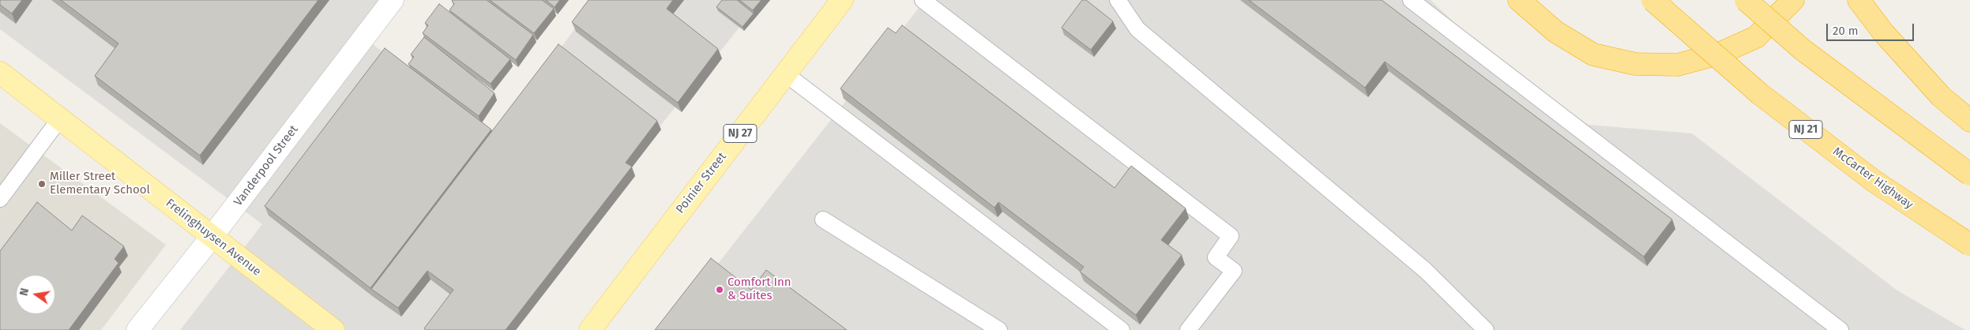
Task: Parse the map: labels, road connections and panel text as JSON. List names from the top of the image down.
{
  "streets": {
    "highway": ["NJ 21", "McCarter Highway"],
    "main road": ["NJ 27", "Poinier Street", "Frelinghuysen Avenue"],
    "street": ["Vanderpool Street"]
  },
  "crossings": [
    ["Vanderpool Street", "Frelinghuysen Avenue"]
  ],
  "places": ["Miller Street Elementary School", "Comfort Inn & Suites"],
  "scale_bar": "20 m",
  "north": "left"
}
